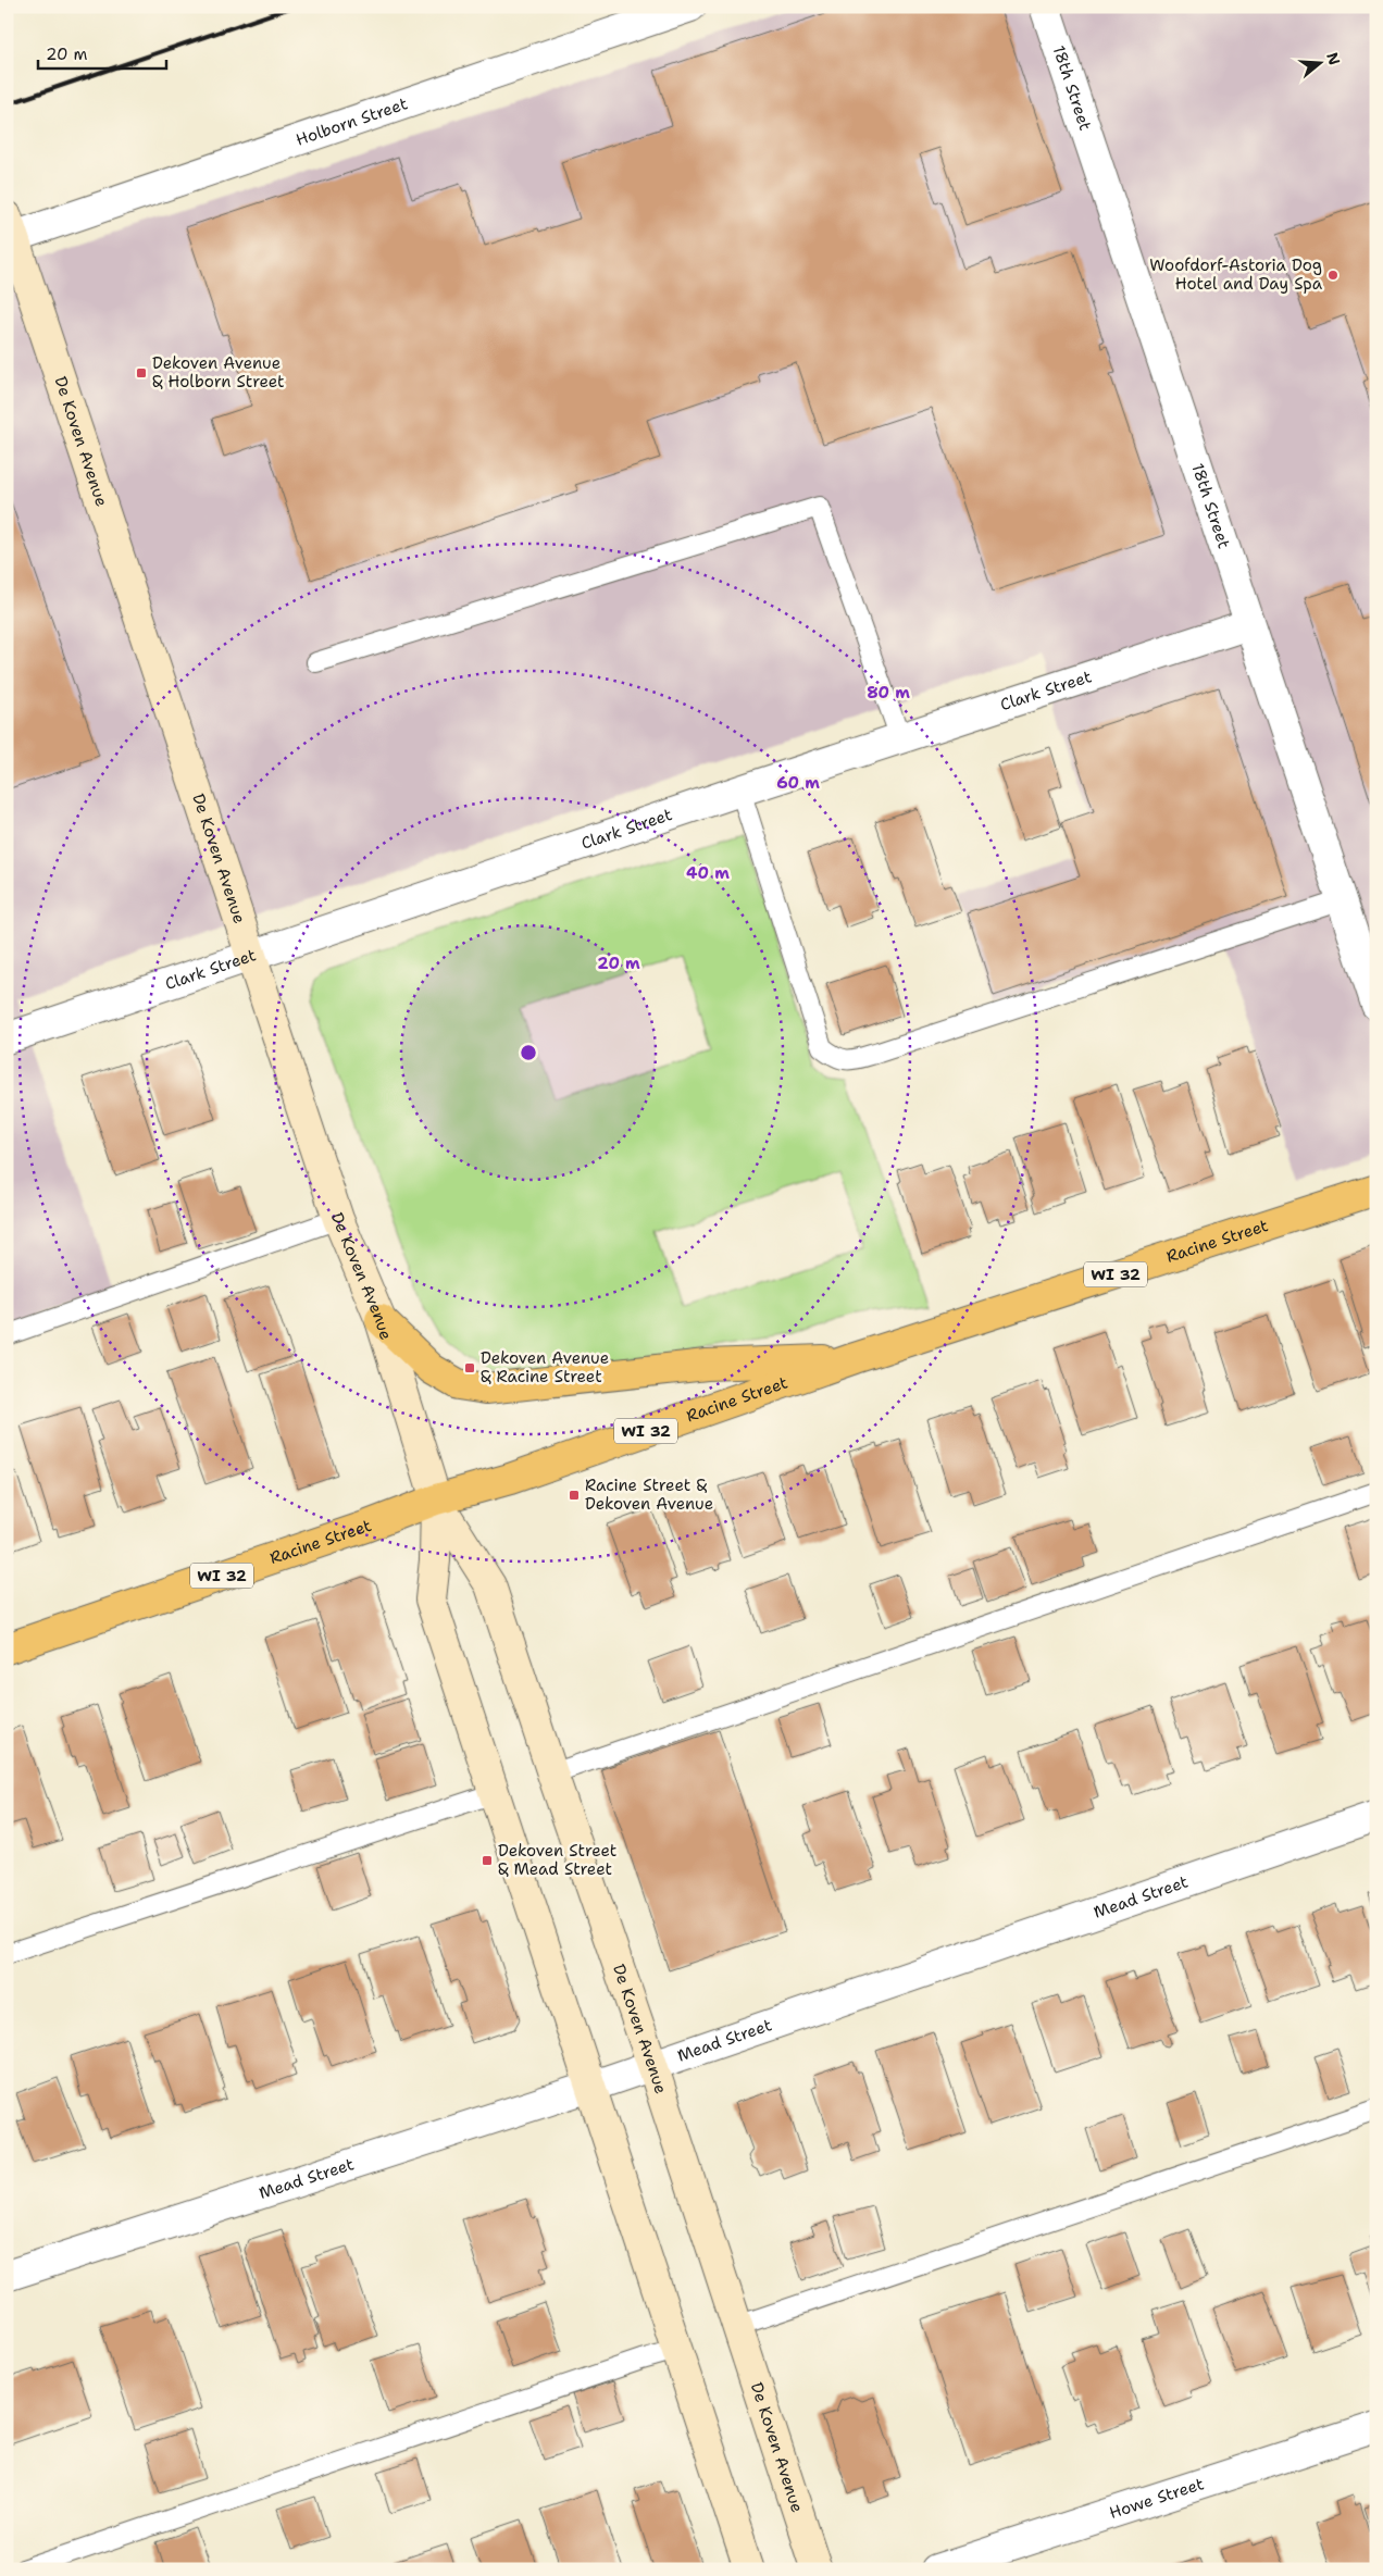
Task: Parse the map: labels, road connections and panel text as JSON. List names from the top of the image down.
{
  "streets": {
    "main road": ["Racine Street", "WI 32"],
    "street": [
      "18th Street",
      "Holborn Street",
      "De Koven Avenue",
      "Clark Street",
      "Mead Street",
      "Howe Street"
    ]
  },
  "crossings": [
    ["18th Street", "Clark Street"],
    ["Holborn Street", "De Koven Avenue"],
    ["De Koven Avenue", "Clark Street"],
    ["De Koven Avenue", "Racine Street"],
    ["De Koven Avenue", "Mead Street"]
  ],
  "places": {
    "other": ["Woofdorf-Astoria Dog Hotel and Day Spa"],
    "transit": [
      "Dekoven Avenue & Holborn Street",
      "Dekoven Avenue & Racine Street",
      "Racine Street & Dekoven Avenue",
      "Dekoven Street & Mead Street"
    ]
  },
  "scale_bar": "20 m",
  "north": "right",
  "rings": [
    "80 m",
    "60 m",
    "40 m",
    "20 m"
  ]
}
